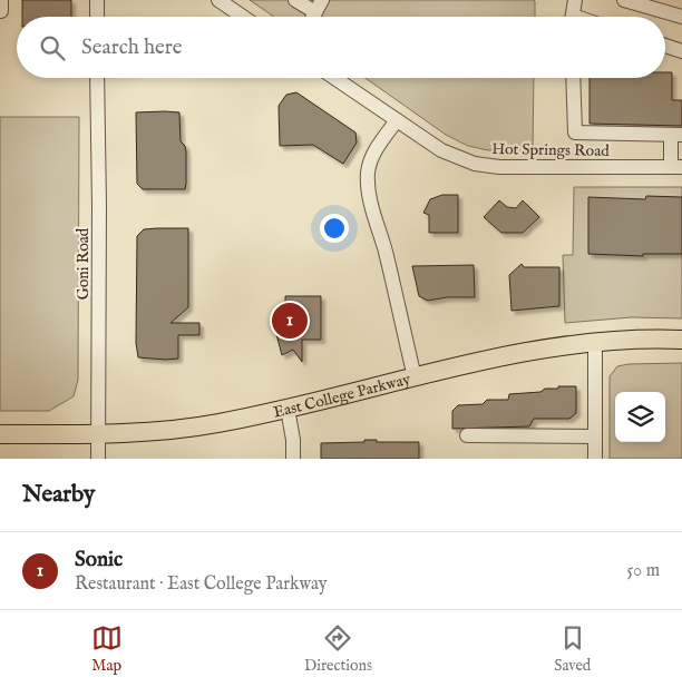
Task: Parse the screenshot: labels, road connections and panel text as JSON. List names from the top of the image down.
{
  "streets": {
    "main road": ["East College Parkway"],
    "street": ["Hot Springs Road", "Goni Road"]
  },
  "crossings": [
    ["Goni Road", "East College Parkway"]
  ],
  "page": {
    "search": "Search here",
    "pins": "1",
    "heading": "Nearby",
    "list": [
      {
        "mark": "1",
        "name": "Sonic",
        "note": "Restaurant · East College Parkway",
        "value": "50 m"
      }
    ],
    "nav": ["Map", "Directions", "Saved"]
  }
}
